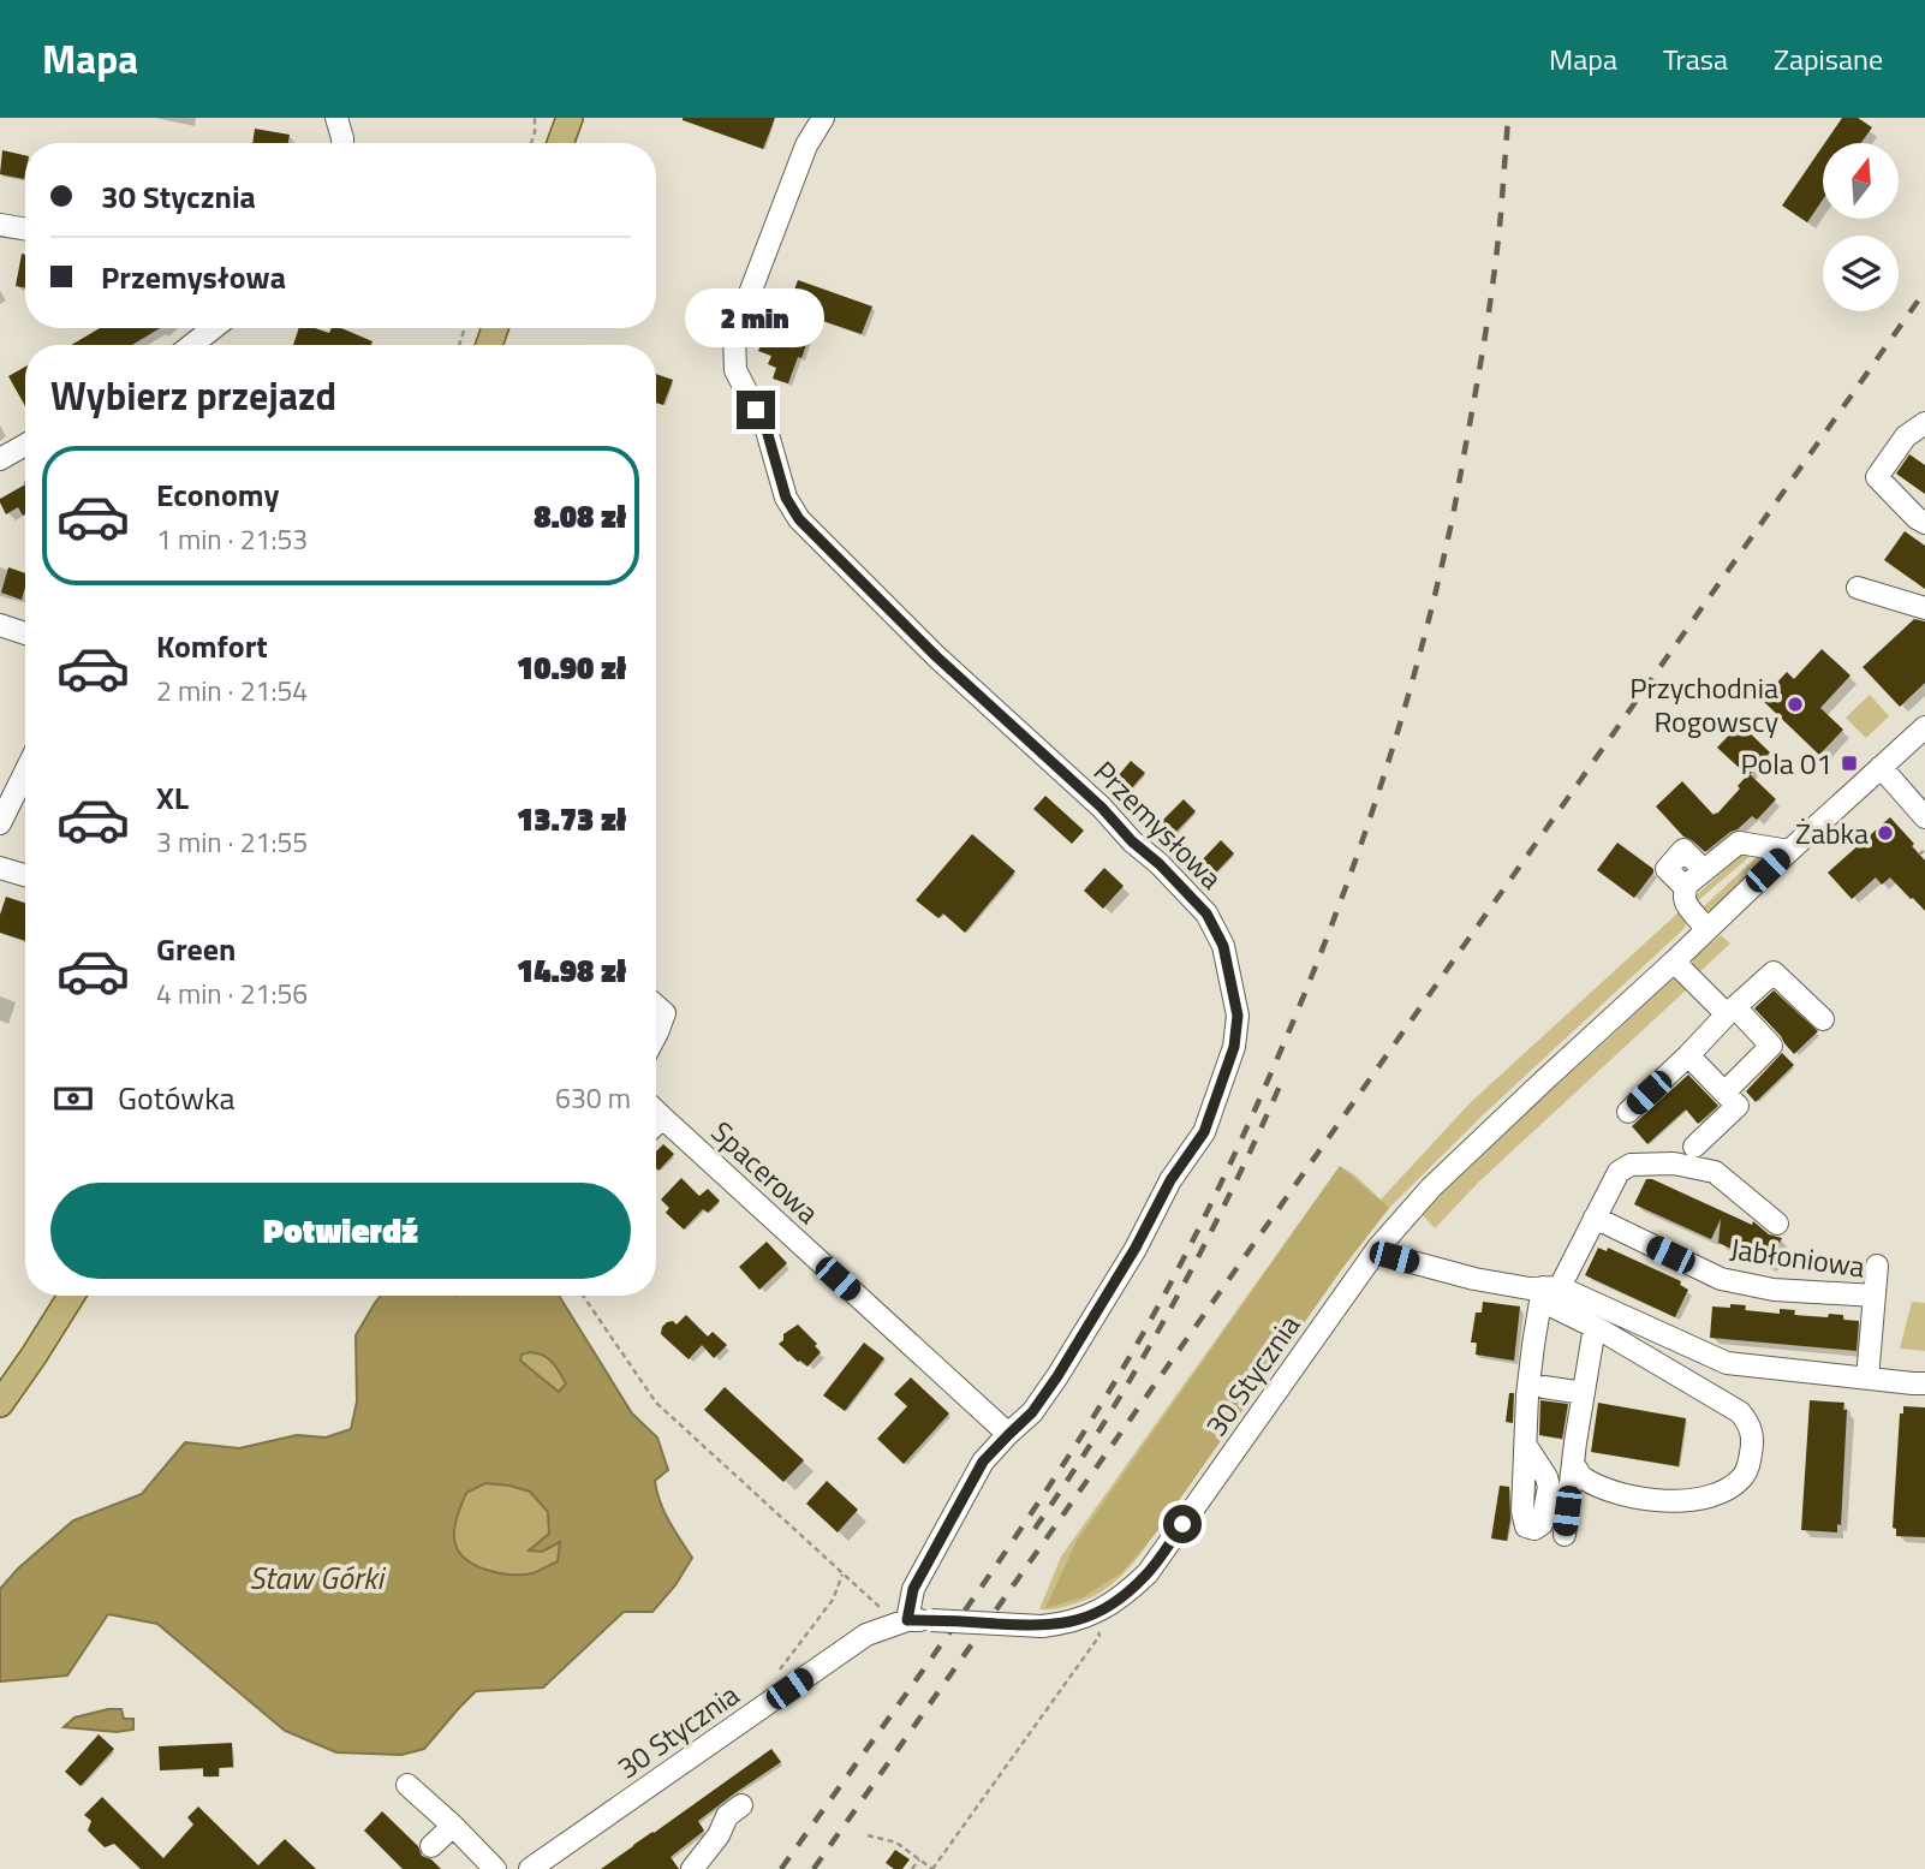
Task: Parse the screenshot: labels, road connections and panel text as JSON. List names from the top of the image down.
{
  "streets": {
    "street": [
      "Przemysłowa",
      "Spacerowa",
      "Jabłoniowa",
      "30 Stycznia"
    ]
  },
  "crossings": [
    ["Przemysłowa", "Spacerowa"],
    ["Przemysłowa", "30 Stycznia"]
  ],
  "water": ["Staw Górki"],
  "places": {
    "other": ["Przychodnia Rogowscy", "Żabka"],
    "transit": ["Pola 01"]
  },
  "north": "top",
  "page": {
    "header": "Mapa",
    "nav": ["Mapa", "Trasa", "Zapisane"],
    "banner": ["30 Stycznia", "Przemysłowa"],
    "bubble": "2 min",
    "heading": "Wybierz przejazd",
    "list": [
      {
        "name": "Economy",
        "note": "1 min · 21:53",
        "value": "8.08 zł"
      },
      {
        "name": "Komfort",
        "note": "2 min · 21:54",
        "value": "10.90 zł"
      },
      {
        "name": "XL",
        "note": "3 min · 21:55",
        "value": "13.73 zł"
      },
      {
        "name": "Green",
        "note": "4 min · 21:56",
        "value": "14.98 zł"
      }
    ],
    "pay": ["Gotówka", "630 m"],
    "buttons": "Potwierdź"
  }
}
